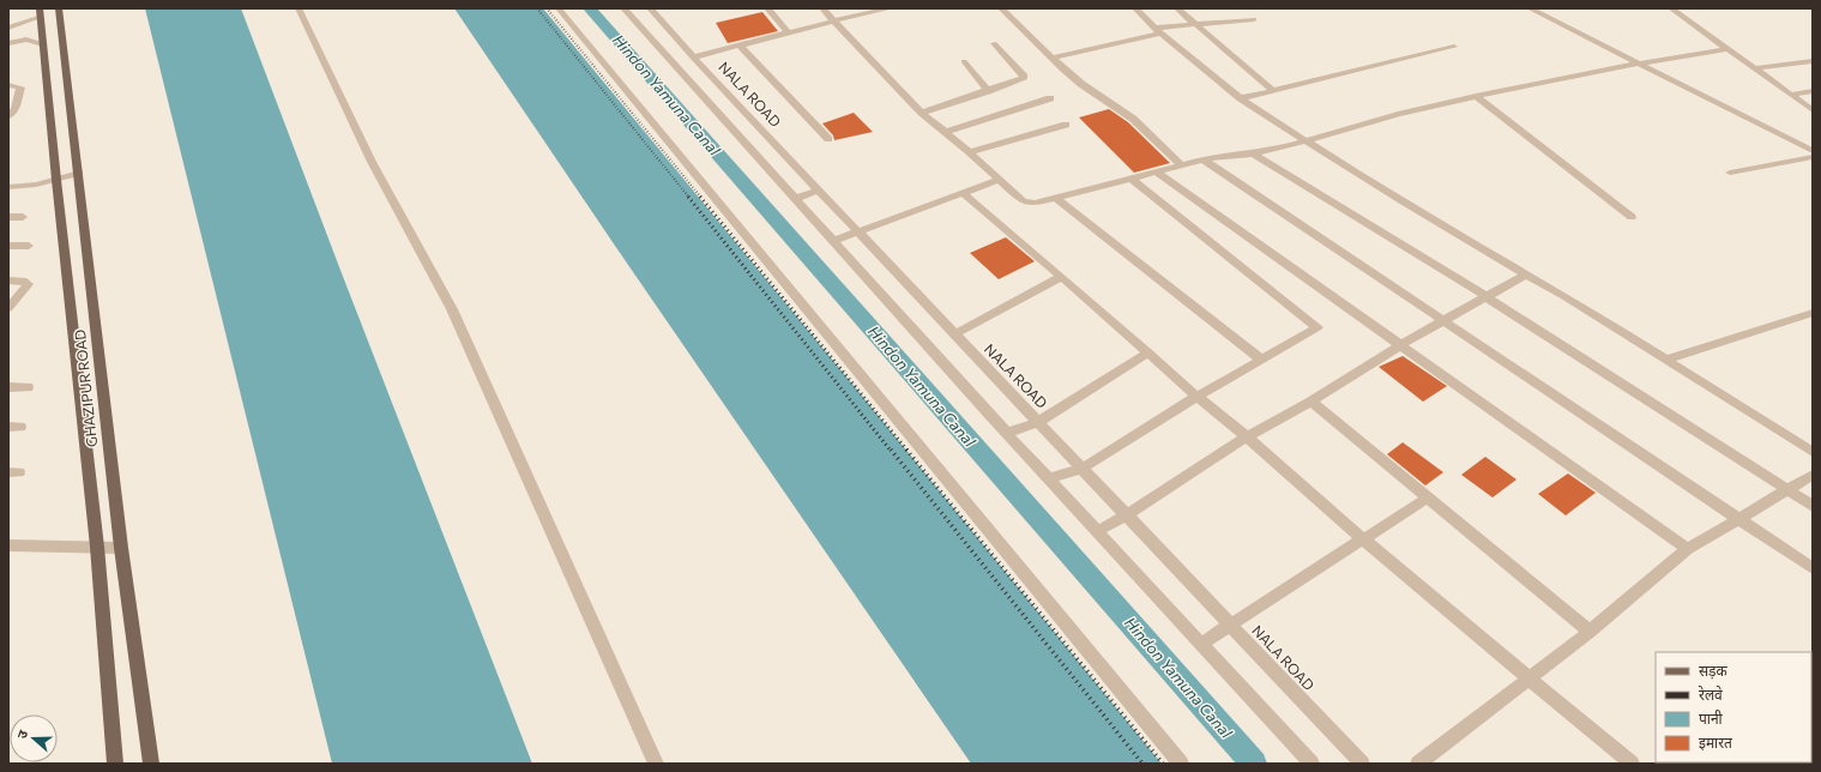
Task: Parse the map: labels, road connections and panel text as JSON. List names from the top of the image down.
{
  "streets": {
    "main road": ["GHAZIPUR ROAD"],
    "street": ["NALA ROAD"]
  },
  "water": ["Hindon Yamuna Canal"],
  "legend": [
    "सड़क",
    "रेलवे",
    "पानी",
    "इमारत"
  ],
  "north": "left"
}
